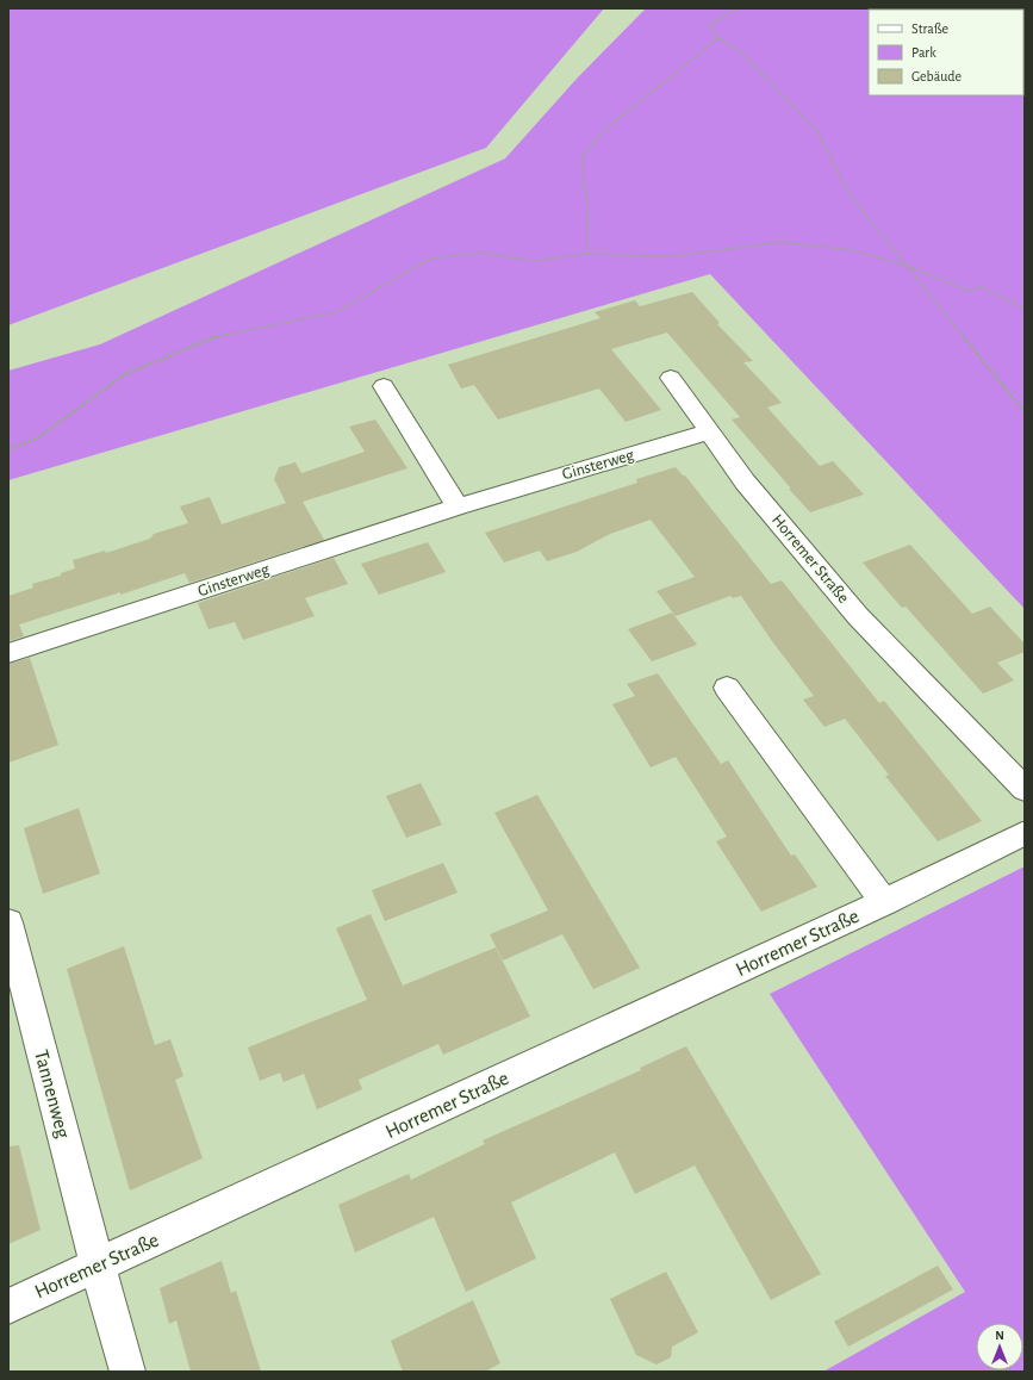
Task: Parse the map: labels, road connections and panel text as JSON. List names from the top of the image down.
{
  "streets": {
    "street": ["Ginsterweg", "Horremer Straße", "Tannenweg"]
  },
  "crossings": [
    ["Ginsterweg", "Horremer Straße"],
    ["Horremer Straße", "Tannenweg"]
  ],
  "legend": ["Straße", "Park", "Gebäude"],
  "north": "top"
}
